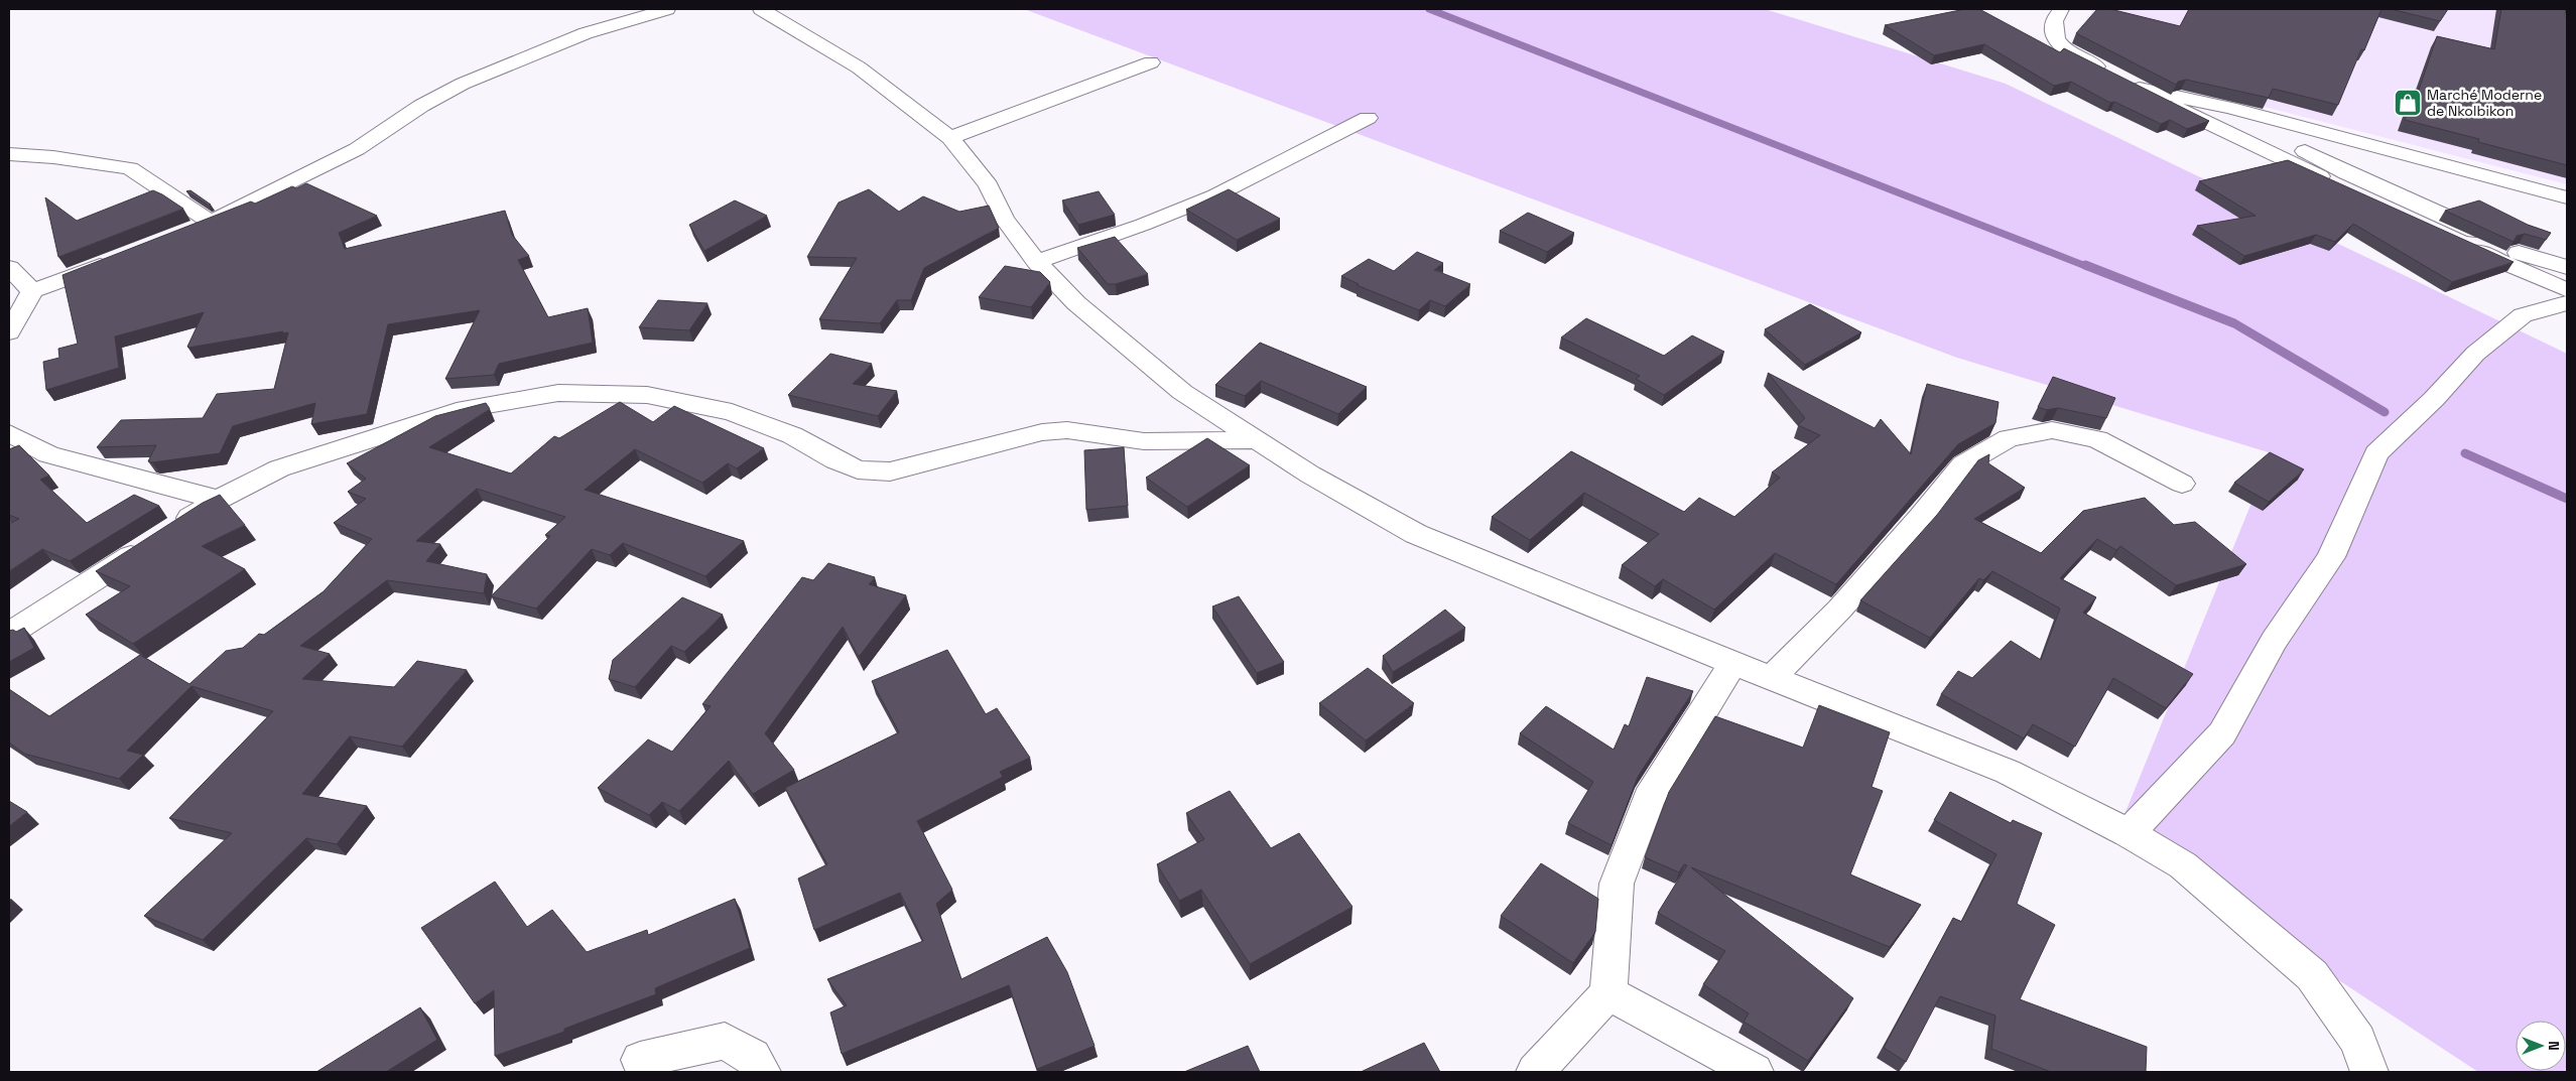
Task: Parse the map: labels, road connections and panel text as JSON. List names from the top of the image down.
{
  "places": {
    "shop": ["Marché Moderne de Nkolbikon"]
  },
  "north": "right"
}
